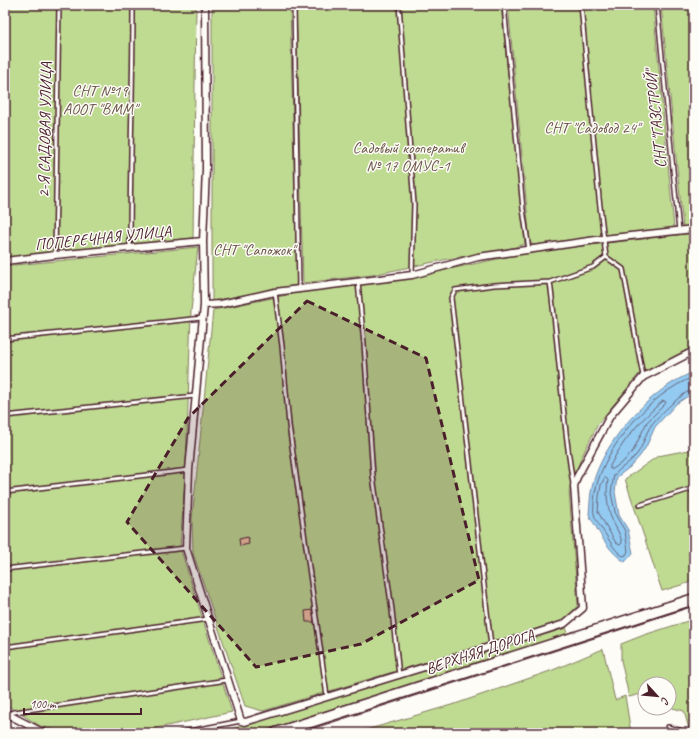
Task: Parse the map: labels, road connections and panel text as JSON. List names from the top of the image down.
{
  "streets": {
    "main road": ["ВЕРХНЯЯ ДОРОГА"],
    "street": ["ПОПЕРЕЧНАЯ УЛИЦА"],
    "lane": ["СНТ \"ГАЗСТРОЙ\"", "2-Я САДОВАЯ УЛИЦА"]
  },
  "crossings": [
    ["2-Я САДОВАЯ УЛИЦА", "ПОПЕРЕЧНАЯ УЛИЦА"]
  ],
  "parks": [
    "СНТ №19 АООТ \"ВММ\"",
    "СНТ \"Садовод 24\"",
    "Садовый кооператив № 17 ОМУС-1",
    "СНТ \"Сапожок\""
  ],
  "scale_bar": "100 m",
  "north": "bottom right"
}
